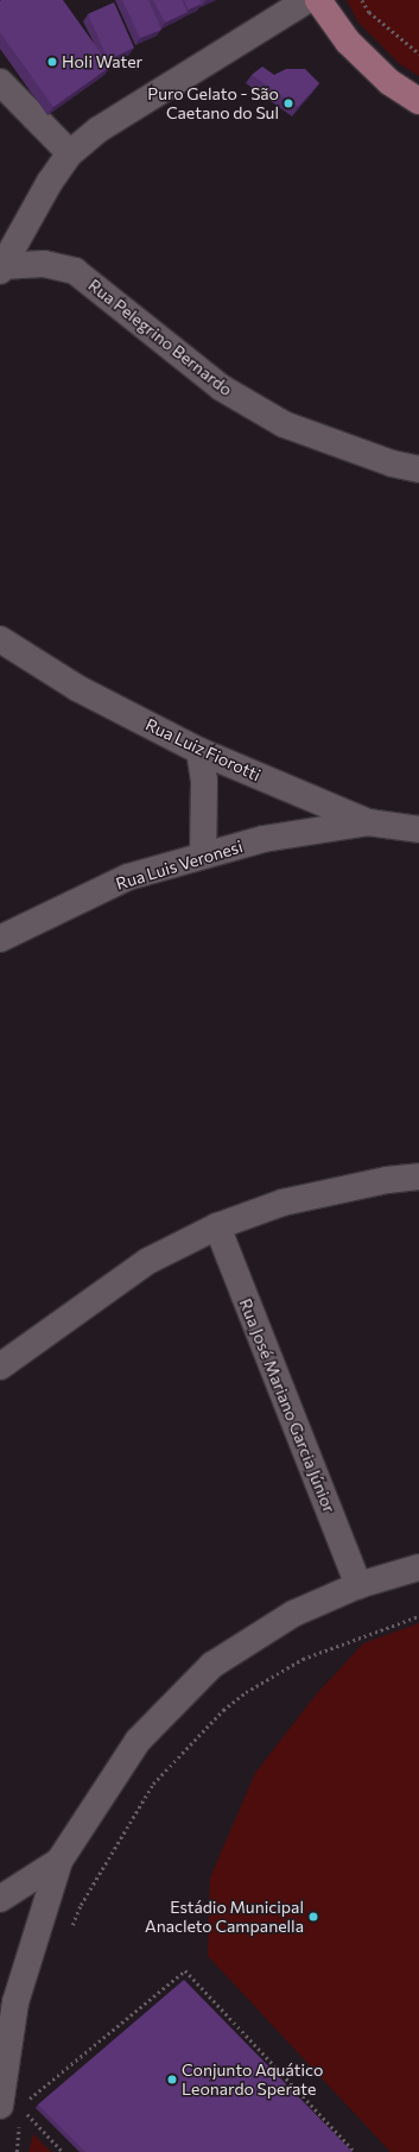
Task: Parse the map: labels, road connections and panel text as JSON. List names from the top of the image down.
{
  "streets": {
    "street": [
      "Rua Pelegrino Bernardo",
      "Rua Luiz Fiorotti",
      "Rua Luis Veronesi",
      "Rua José Mariano Garcia Júnior"
    ]
  },
  "crossings": [
    ["Rua Luiz Fiorotti", "Rua Luis Veronesi"]
  ],
  "places": [
    "Holi Water",
    "Puro Gelato - São Caetano do Sul",
    "Estádio Municipal Anacleto Campanella",
    "Conjunto Aquático Leonardo Sperate"
  ]
}
